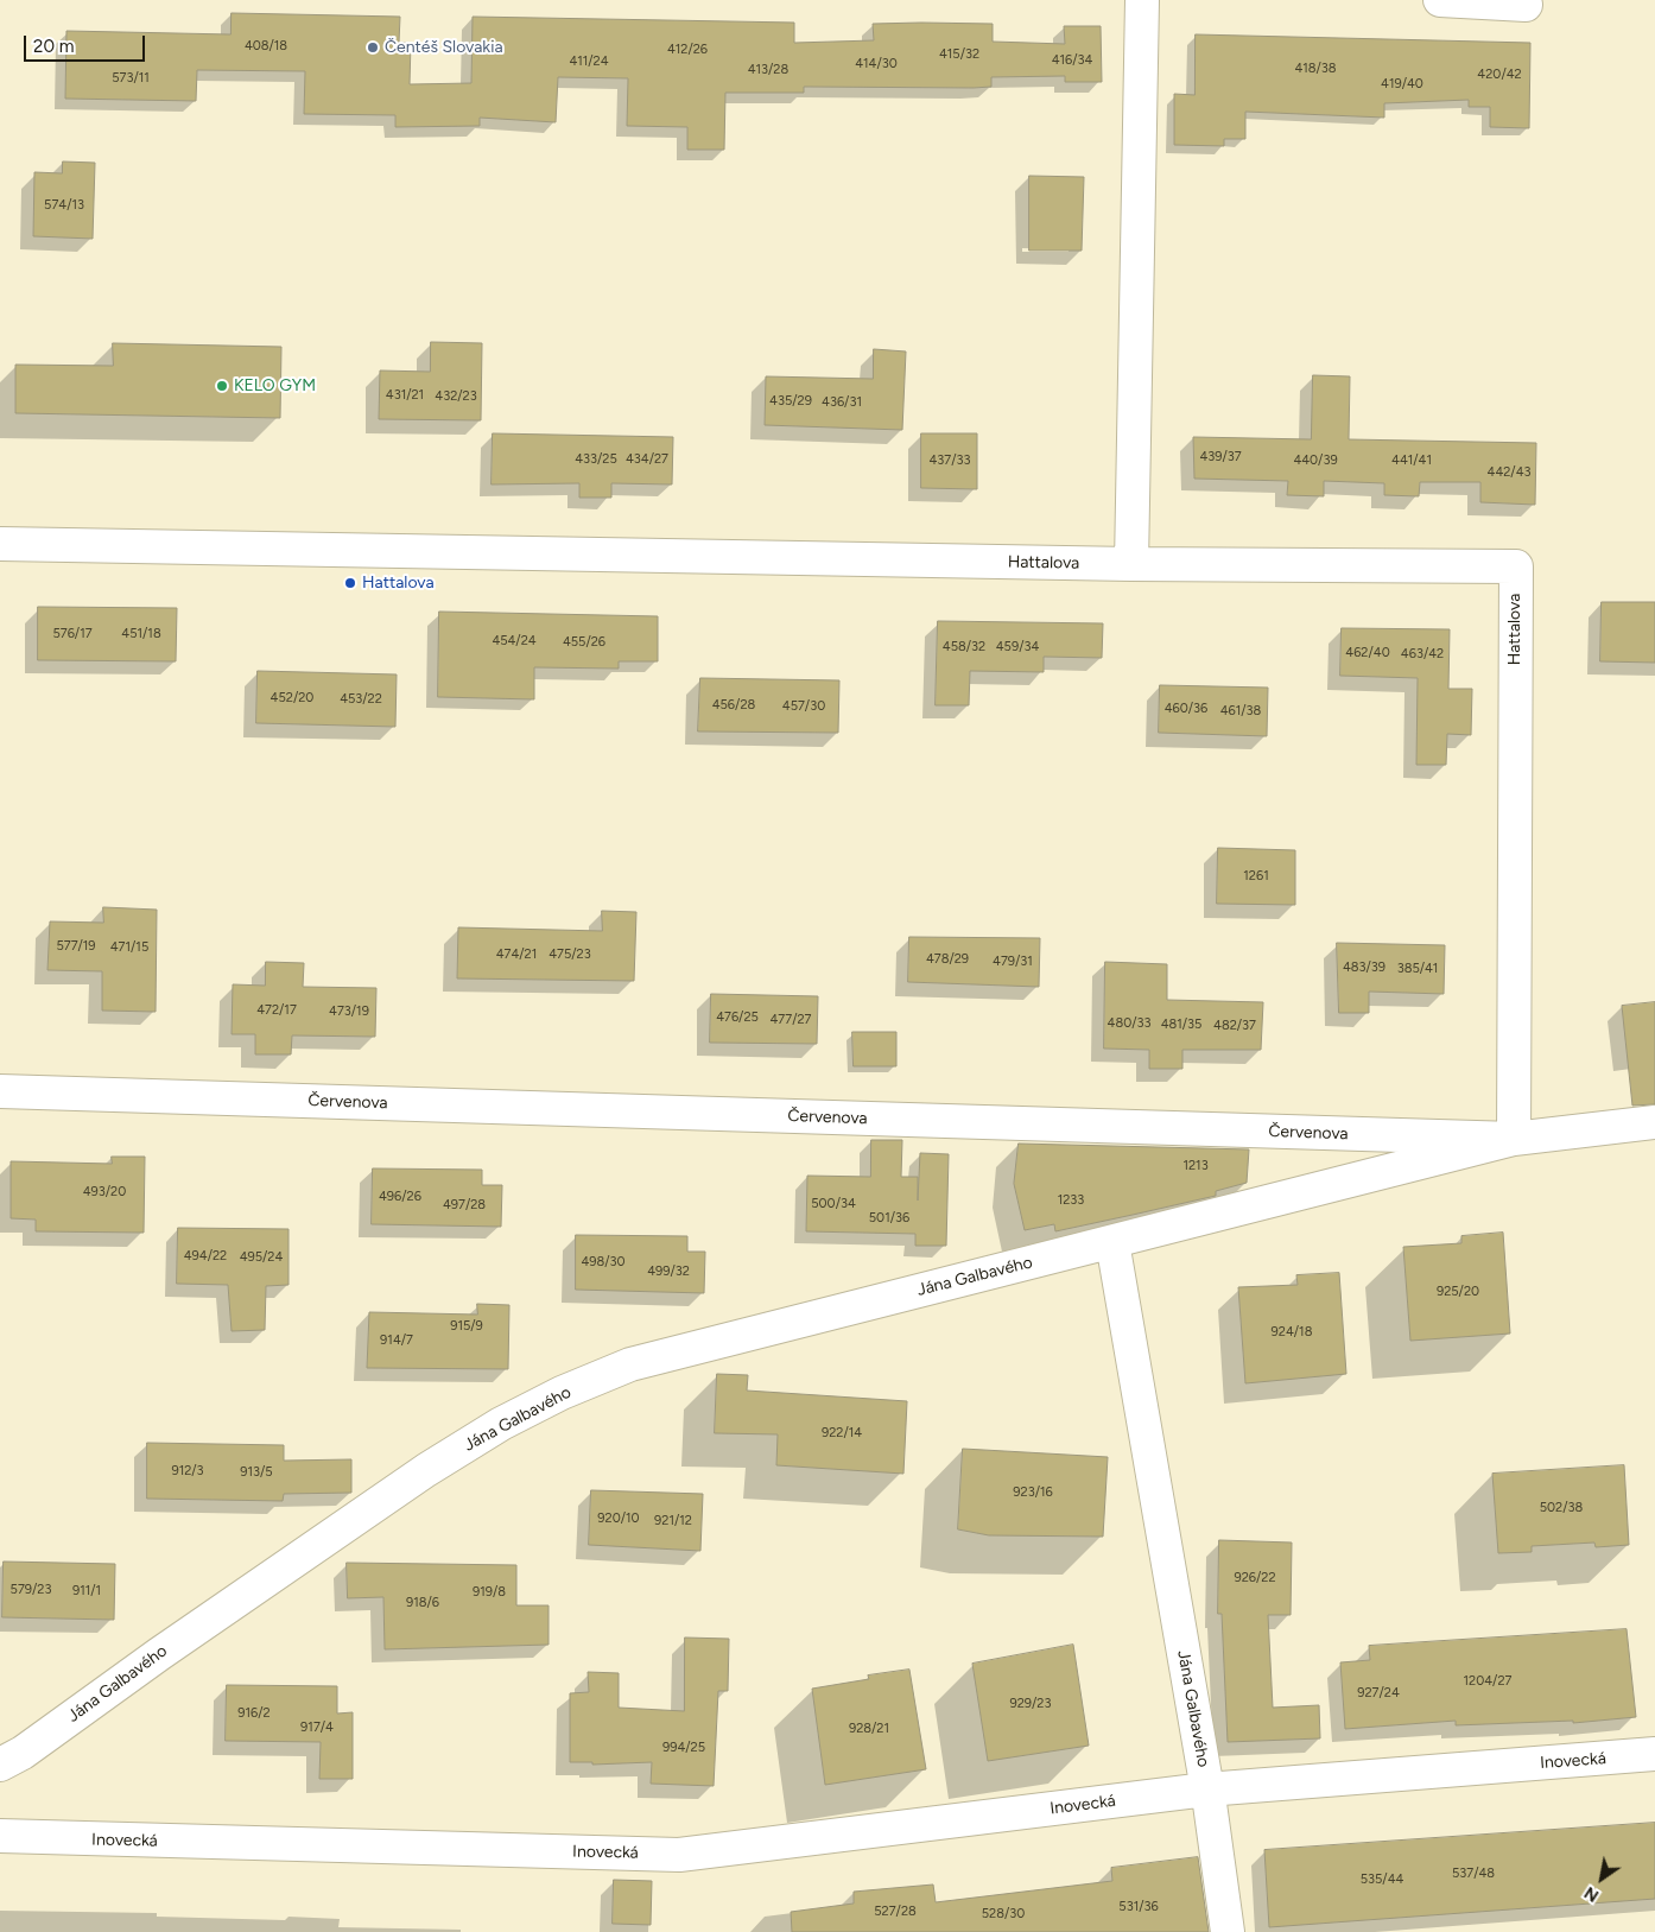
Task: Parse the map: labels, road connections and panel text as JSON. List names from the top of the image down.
{
  "streets": {
    "street": [
      "Hattalova",
      "Červenova",
      "Jána Galbavého",
      "Inovecká"
    ]
  },
  "crossings": [
    ["Hattalova", "Červenova"],
    ["Hattalova", "Jána Galbavého"],
    ["Červenova", "Jána Galbavého"],
    ["Jána Galbavého", "Inovecká"]
  ],
  "places": ["Čentéš Slovakia", "KELO GYM", "Hattalova"],
  "house_numbers": [
    "408/18",
    "412/26",
    "415/32",
    "416/34",
    "411/24",
    "414/30",
    "418/38",
    "413/28",
    "420/42",
    "573/11",
    "419/40",
    "574/13",
    "431/21",
    "432/23",
    "435/29",
    "436/31",
    "439/37",
    "433/25",
    "434/27",
    "437/33",
    "440/39",
    "441/41",
    "442/43",
    "576/17",
    "451/18",
    "454/24",
    "455/26",
    "458/32",
    "459/34",
    "462/40",
    "463/42",
    "452/20",
    "453/22",
    "456/28",
    "457/30",
    "460/36",
    "461/38",
    "1261",
    "577/19",
    "471/15",
    "474/21",
    "475/23",
    "478/29",
    "479/31",
    "483/39",
    "385/41",
    "472/17",
    "473/19",
    "476/25",
    "477/27",
    "480/33",
    "481/35",
    "482/37",
    "1213",
    "493/20",
    "496/26",
    "1233",
    "500/34",
    "497/28",
    "501/36",
    "494/22",
    "495/24",
    "498/30",
    "499/32",
    "925/20",
    "915/9",
    "924/18",
    "914/7",
    "922/14",
    "912/3",
    "913/5",
    "923/16",
    "502/38",
    "920/10",
    "921/12",
    "926/22",
    "579/23",
    "911/1",
    "919/8",
    "918/6",
    "1204/27",
    "927/24",
    "929/23",
    "916/2",
    "917/4",
    "928/21",
    "994/25",
    "537/48",
    "535/44",
    "531/36",
    "527/28",
    "528/30"
  ],
  "scale_bar": "20 m",
  "north": "bottom left"
}
